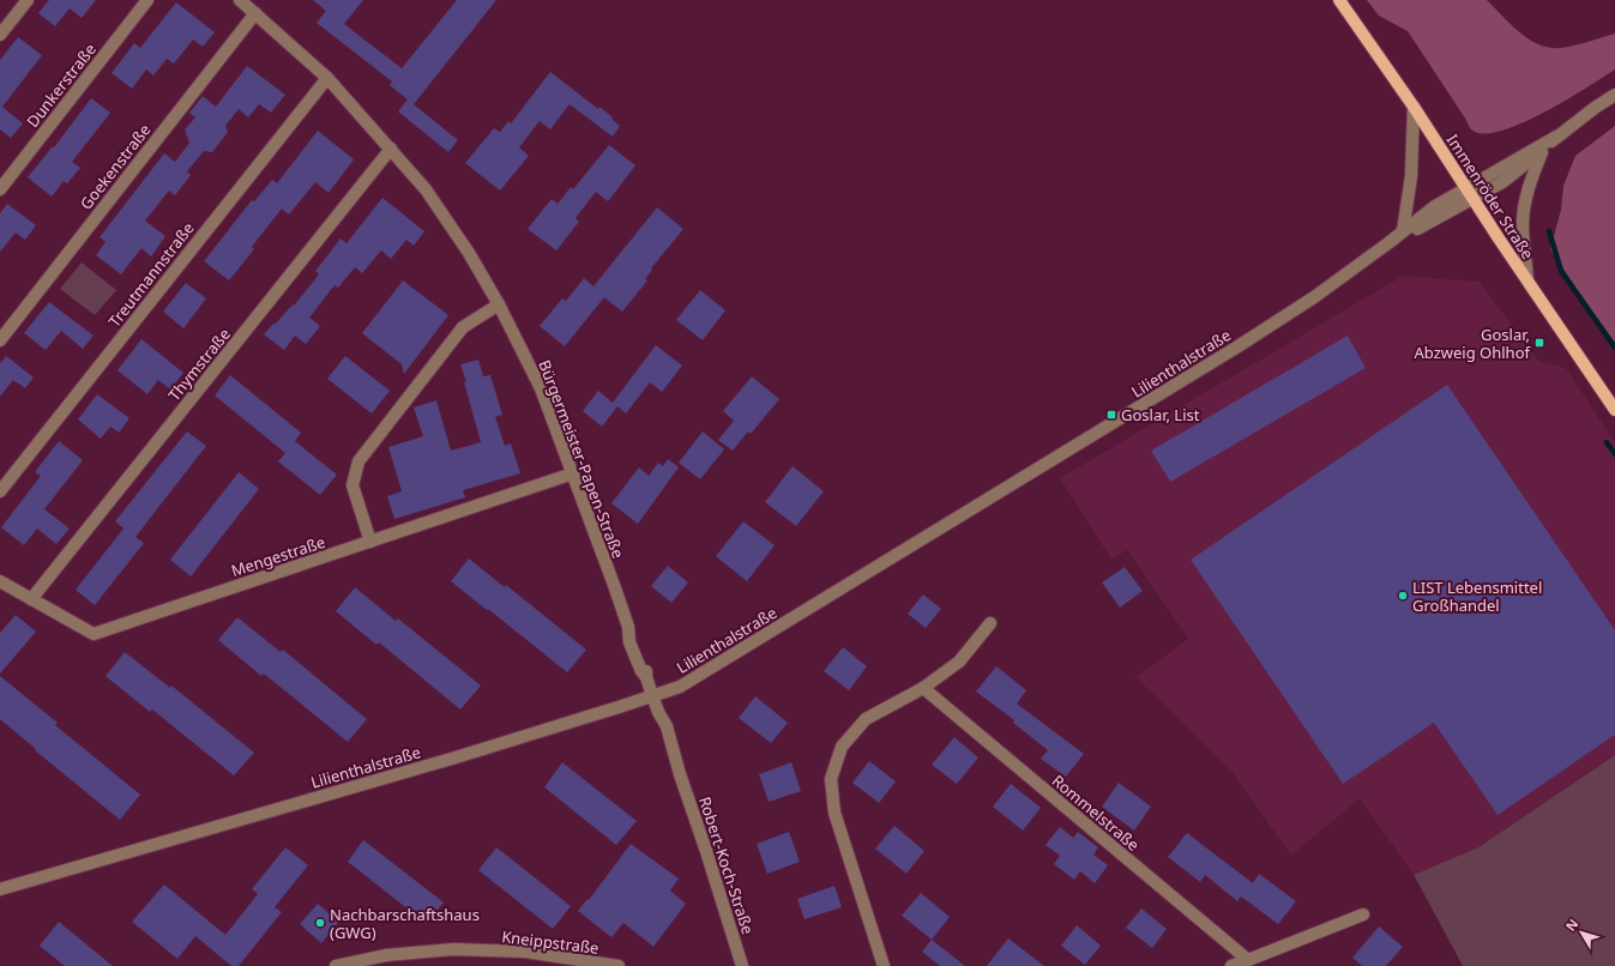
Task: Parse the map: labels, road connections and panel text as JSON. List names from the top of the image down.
{
  "streets": {
    "main road": ["Immenröder Straße"],
    "street": [
      "Dunkerstraße",
      "Goekenstraße",
      "Treutmannstraße",
      "Lilienthalstraße",
      "Thymstraße",
      "Bürgermeister-Papen-Straße",
      "Mengestraße",
      "Rommelstraße",
      "Robert-Koch-Straße",
      "Kneippstraße"
    ]
  },
  "crossings": [
    ["Goekenstraße", "Bürgermeister-Papen-Straße"],
    ["Immenröder Straße", "Lilienthalstraße"],
    ["Treutmannstraße", "Bürgermeister-Papen-Straße"],
    ["Lilienthalstraße", "Bürgermeister-Papen-Straße"],
    ["Lilienthalstraße", "Robert-Koch-Straße"],
    ["Thymstraße", "Bürgermeister-Papen-Straße"],
    ["Thymstraße", "Mengestraße"],
    ["Bürgermeister-Papen-Straße", "Mengestraße"],
    ["Bürgermeister-Papen-Straße", "Robert-Koch-Straße"]
  ],
  "places": {
    "transit": ["Goslar, Abzweig Ohlhof", "Goslar, List"],
    "other": ["LIST Lebensmittel Großhandel", "Nachbarschaftshaus (GWG)"]
  },
  "north": "top left"
}
